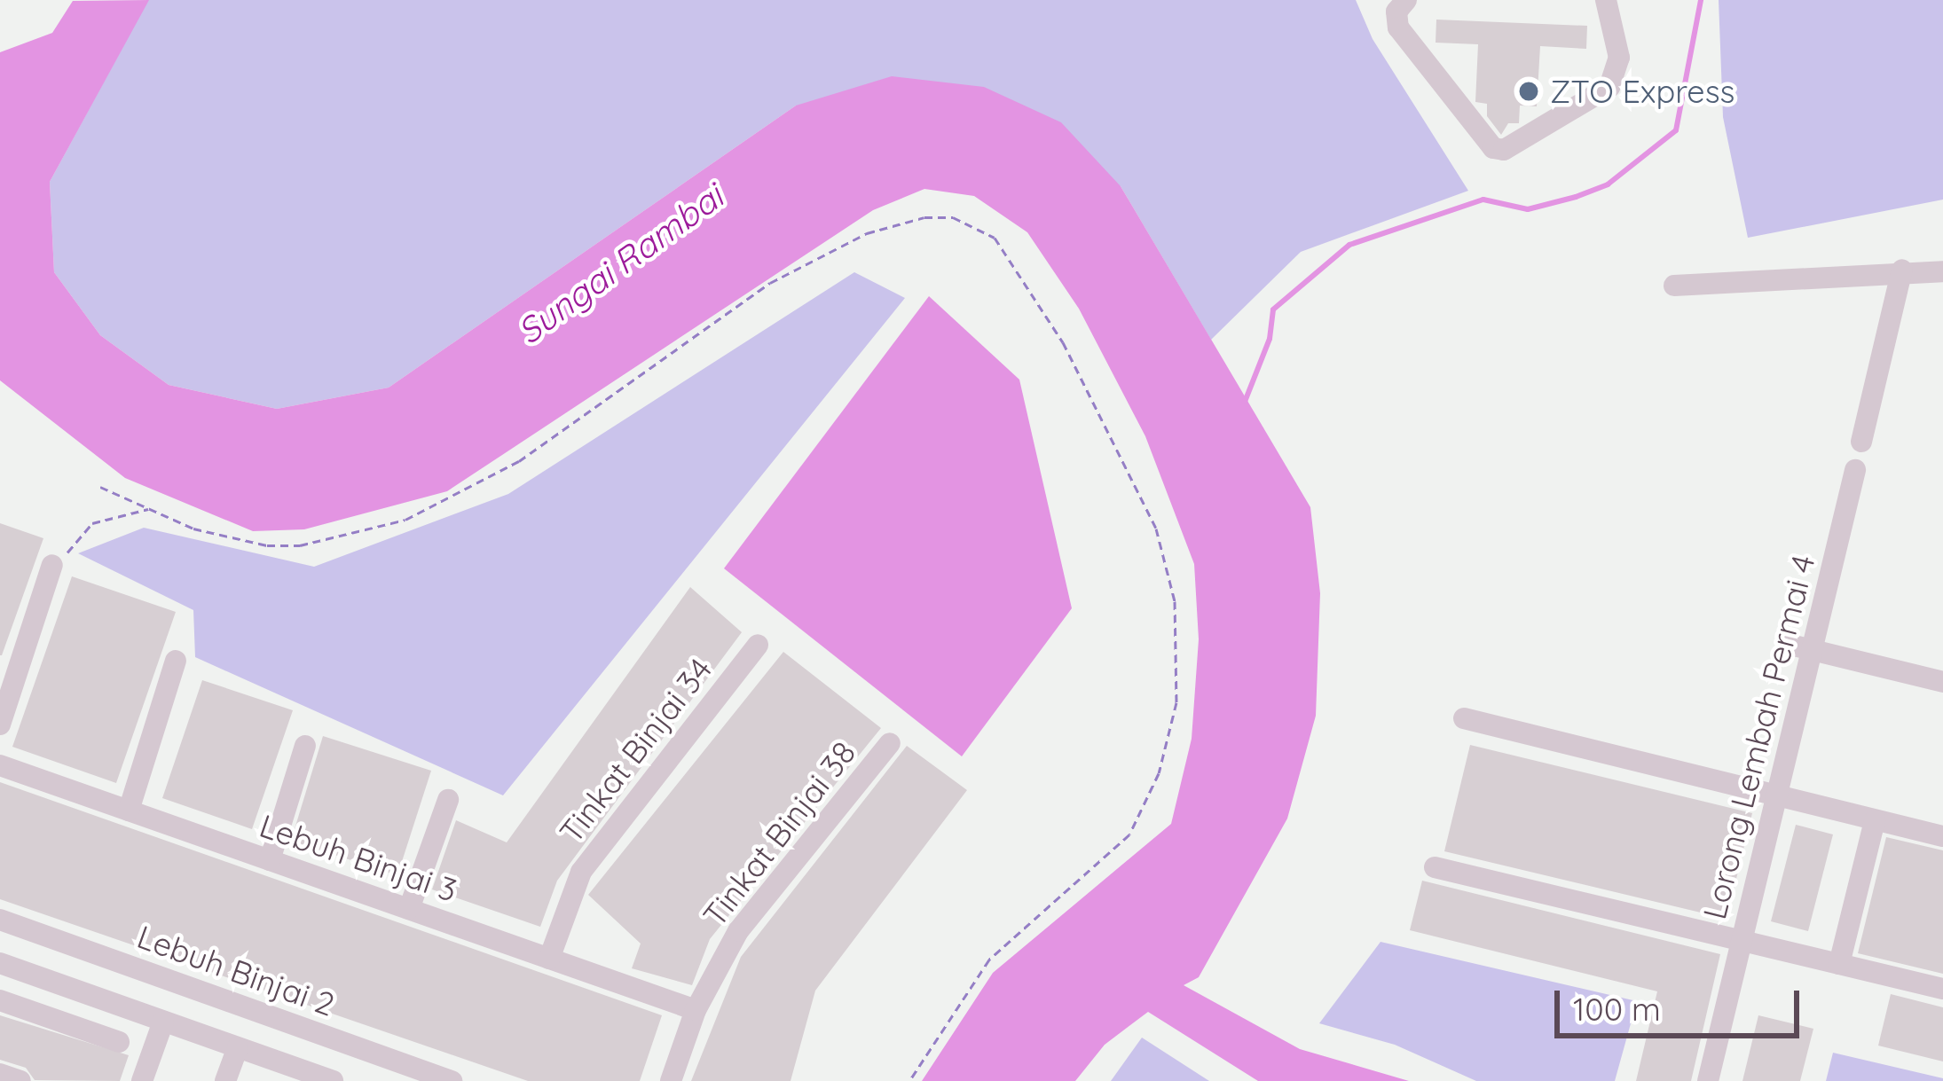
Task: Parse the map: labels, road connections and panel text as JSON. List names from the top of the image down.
{
  "streets": {
    "street": [
      "Lorong Lembah Permai 4",
      "Tinkat Binjai 34",
      "Tinkat Binjai 38",
      "Lebuh Binjai 3",
      "Lebuh Binjai 2"
    ]
  },
  "crossings": [
    ["Tinkat Binjai 34", "Lebuh Binjai 3"],
    ["Tinkat Binjai 38", "Lebuh Binjai 3"]
  ],
  "water": ["Sungai Rambai"],
  "places": ["ZTO Express"],
  "scale_bar": "100 m"
}
